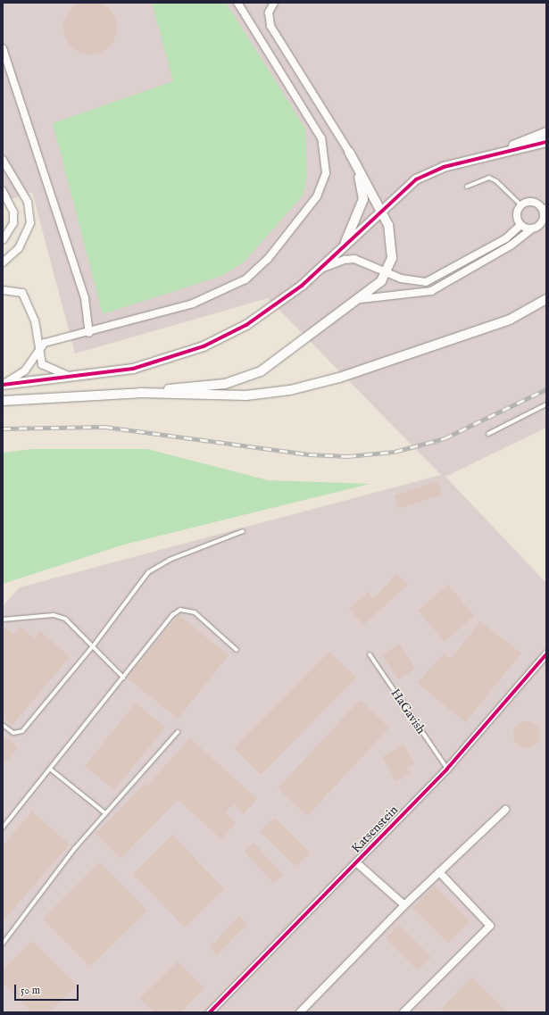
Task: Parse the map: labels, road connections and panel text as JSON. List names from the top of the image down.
{
  "streets": {
    "street": ["Katsenstein"],
    "lane": ["HaGavish"]
  },
  "crossings": [
    ["HaGavish", "Katsenstein"]
  ],
  "scale_bar": "50 m"
}
